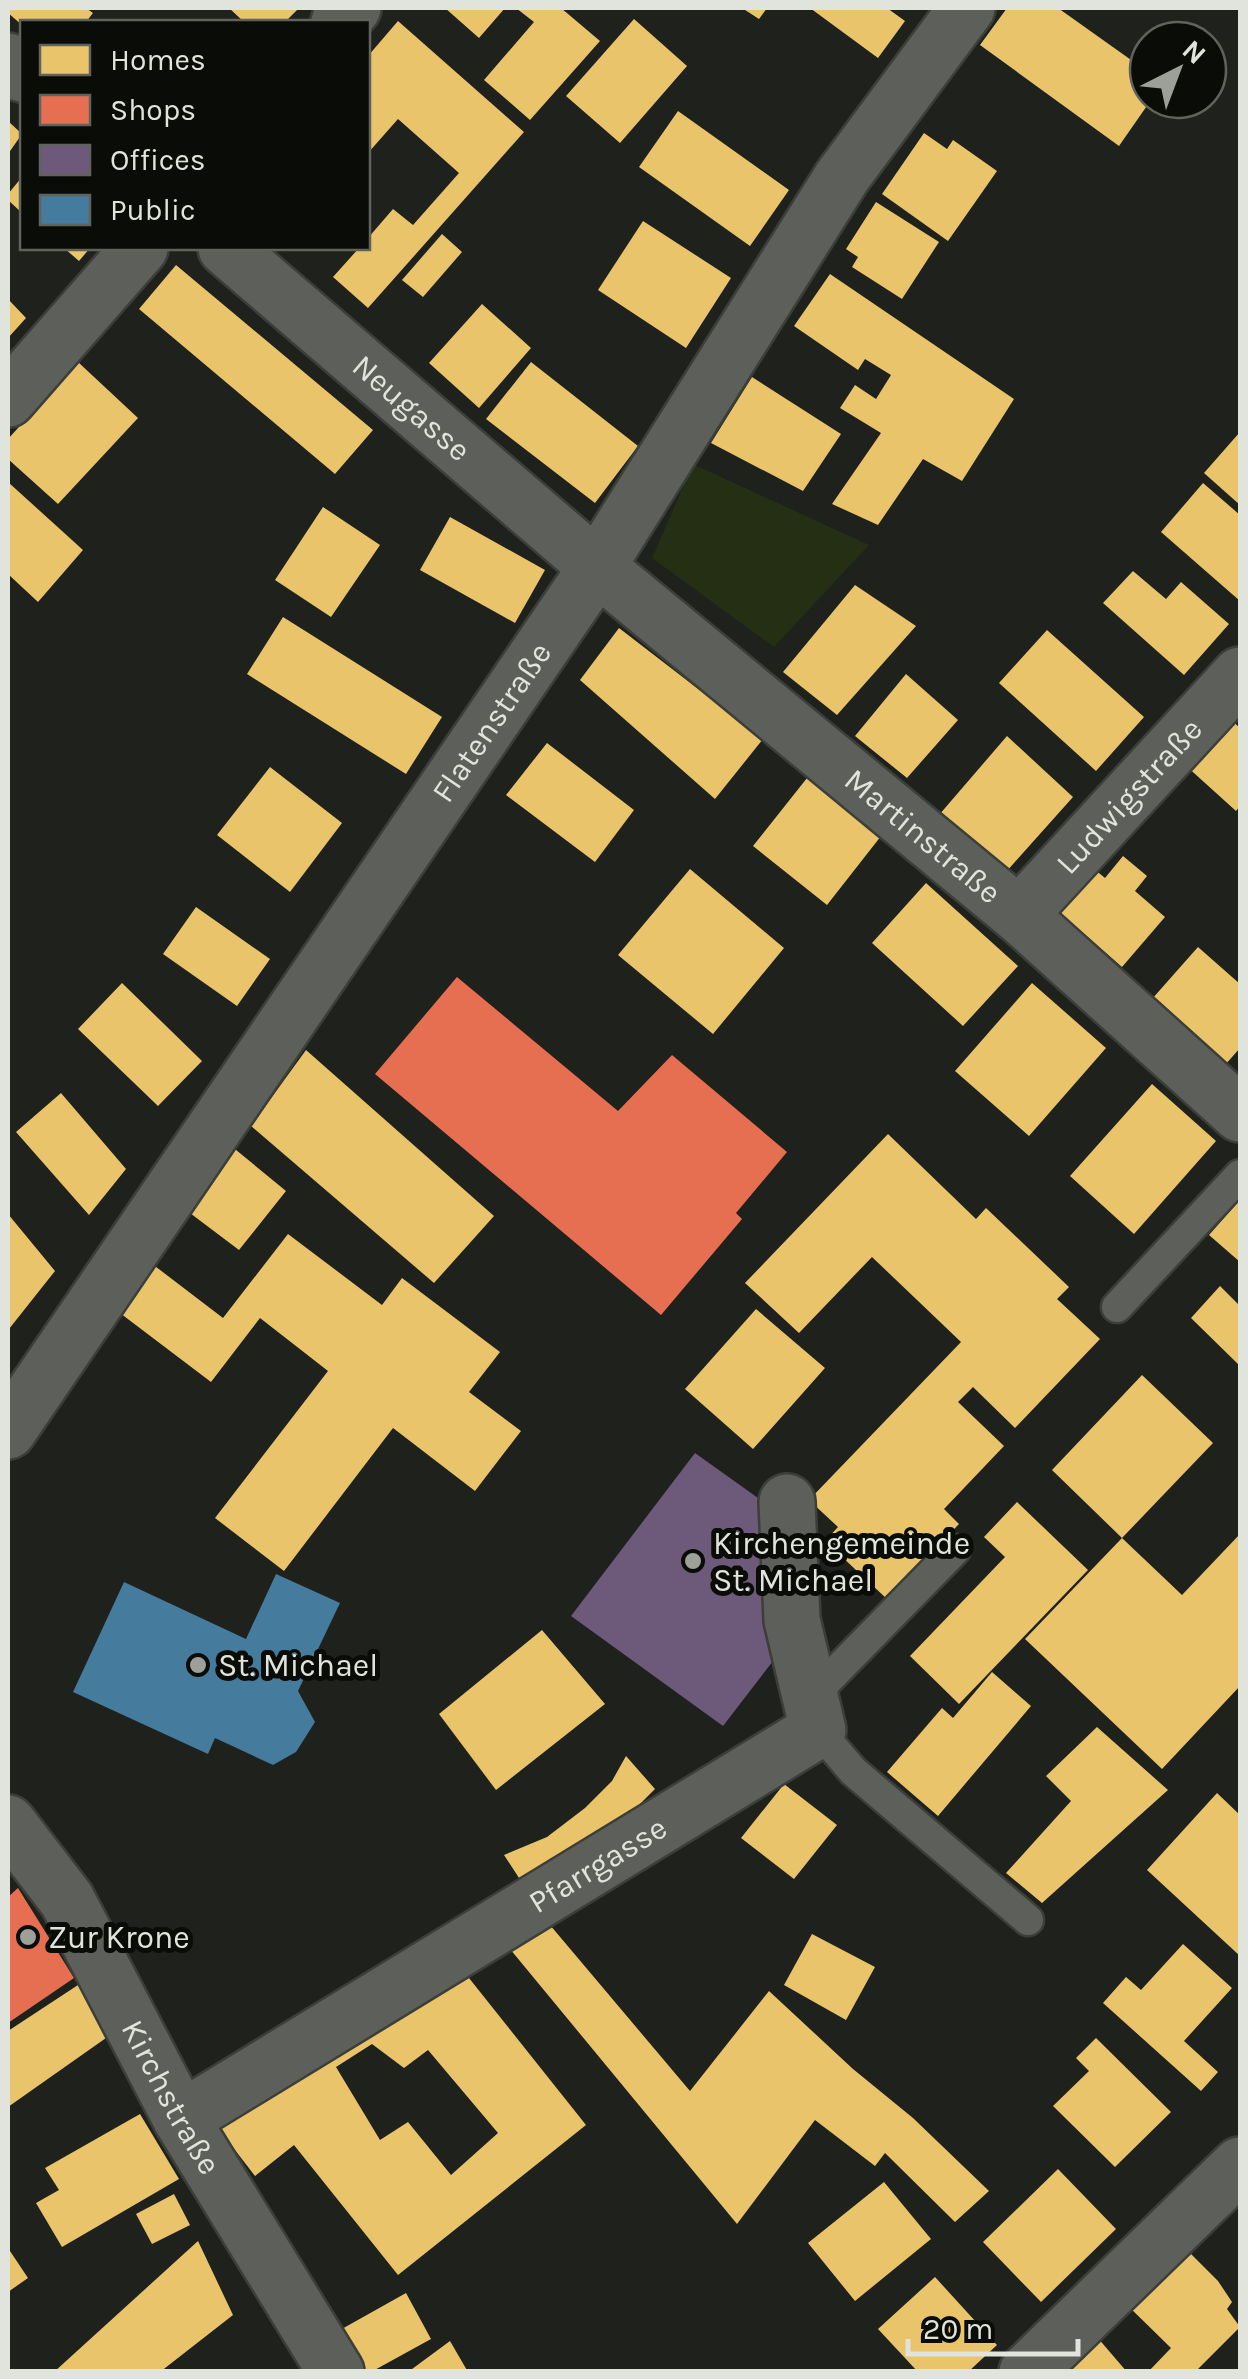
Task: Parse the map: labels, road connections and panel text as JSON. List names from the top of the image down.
{
  "streets": {
    "street": [
      "Neugasse",
      "Flatenstraße",
      "Ludwigstraße",
      "Martinstraße",
      "Pfarrgasse",
      "Kirchstraße"
    ]
  },
  "crossings": [
    ["Neugasse", "Flatenstraße"],
    ["Neugasse", "Martinstraße"],
    ["Flatenstraße", "Martinstraße"],
    ["Ludwigstraße", "Martinstraße"],
    ["Pfarrgasse", "Kirchstraße"]
  ],
  "places": ["Kirchengemeinde St. Michael", "St. Michael", "Zur Krone"],
  "legend": [
    "Homes",
    "Shops",
    "Offices",
    "Public"
  ],
  "scale_bar": "20 m",
  "north": "top right"
}
